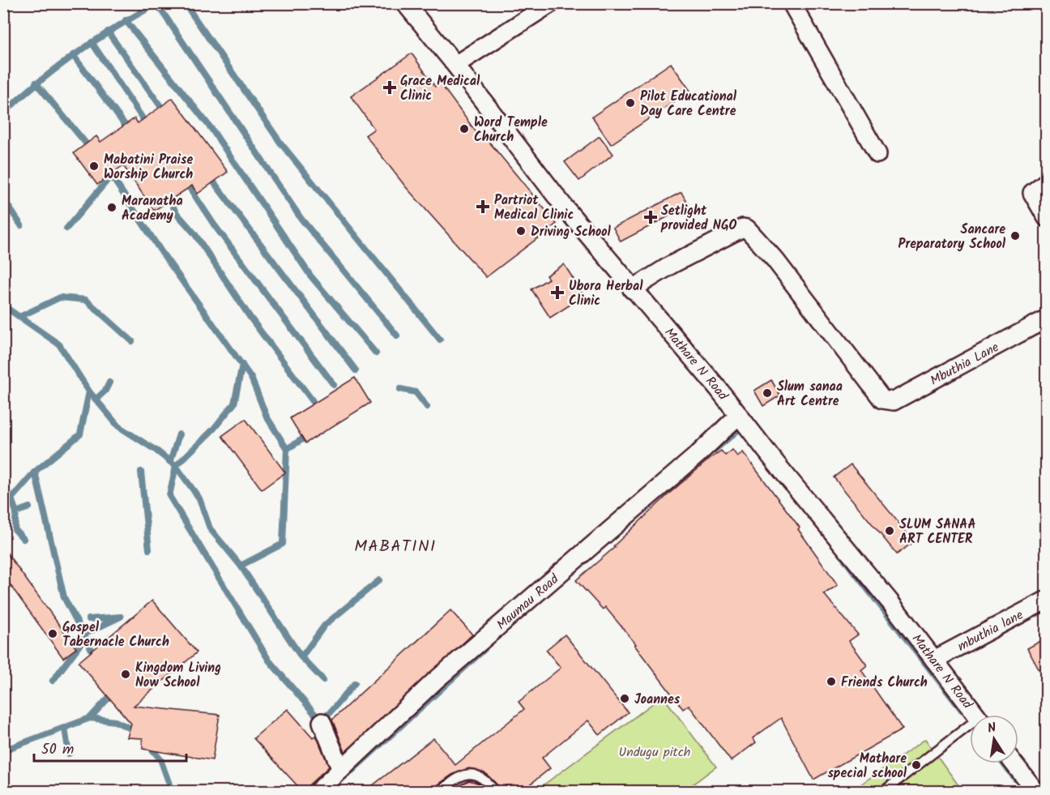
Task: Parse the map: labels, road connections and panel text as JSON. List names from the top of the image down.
{
  "streets": {
    "street": [
      "Mathare N Road",
      "Mbuthia Lane",
      "Maumau Road",
      "mbuthia lane"
    ]
  },
  "crossings": [
    ["Mathare N Road", "Mbuthia Lane"],
    ["Mathare N Road", "Maumau Road"],
    ["Mathare N Road", "mbuthia lane"]
  ],
  "districts": ["MABATINI"],
  "parks": ["Undugu pitch"],
  "places": {
    "health": [
      "Grace Medical Clinic",
      "Partriot Medical Clinic",
      "Setlight provided NGO",
      "Ubora Herbal Clinic"
    ],
    "other": [
      "Pilot Educational Day Care Centre",
      "Word Temple Church",
      "Mabatini Praise Worship Church",
      "Maranatha Academy",
      "Driving School",
      "Sancare Preparatory School",
      "Slum sanaa Art Centre",
      "SLUM SANAA ART CENTER",
      "Gospel Tabernacle Church",
      "Kingdom Living Now School",
      "Friends Church",
      "Joannes",
      "Mathare special school"
    ]
  },
  "scale_bar": "50 m",
  "north": "top"
}
